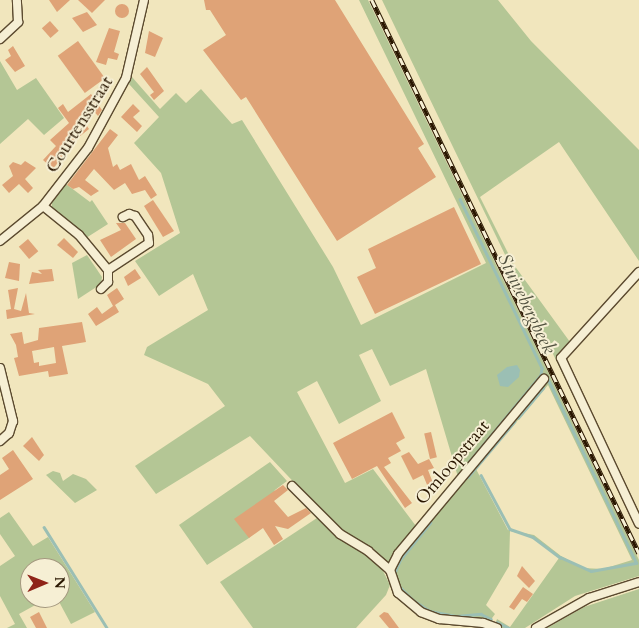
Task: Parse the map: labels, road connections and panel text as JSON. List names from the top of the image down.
{
  "streets": {
    "street": ["Courtensstraat", "Omloopstraat"]
  },
  "water": ["Stuivebergbeek"],
  "north": "right"
}
